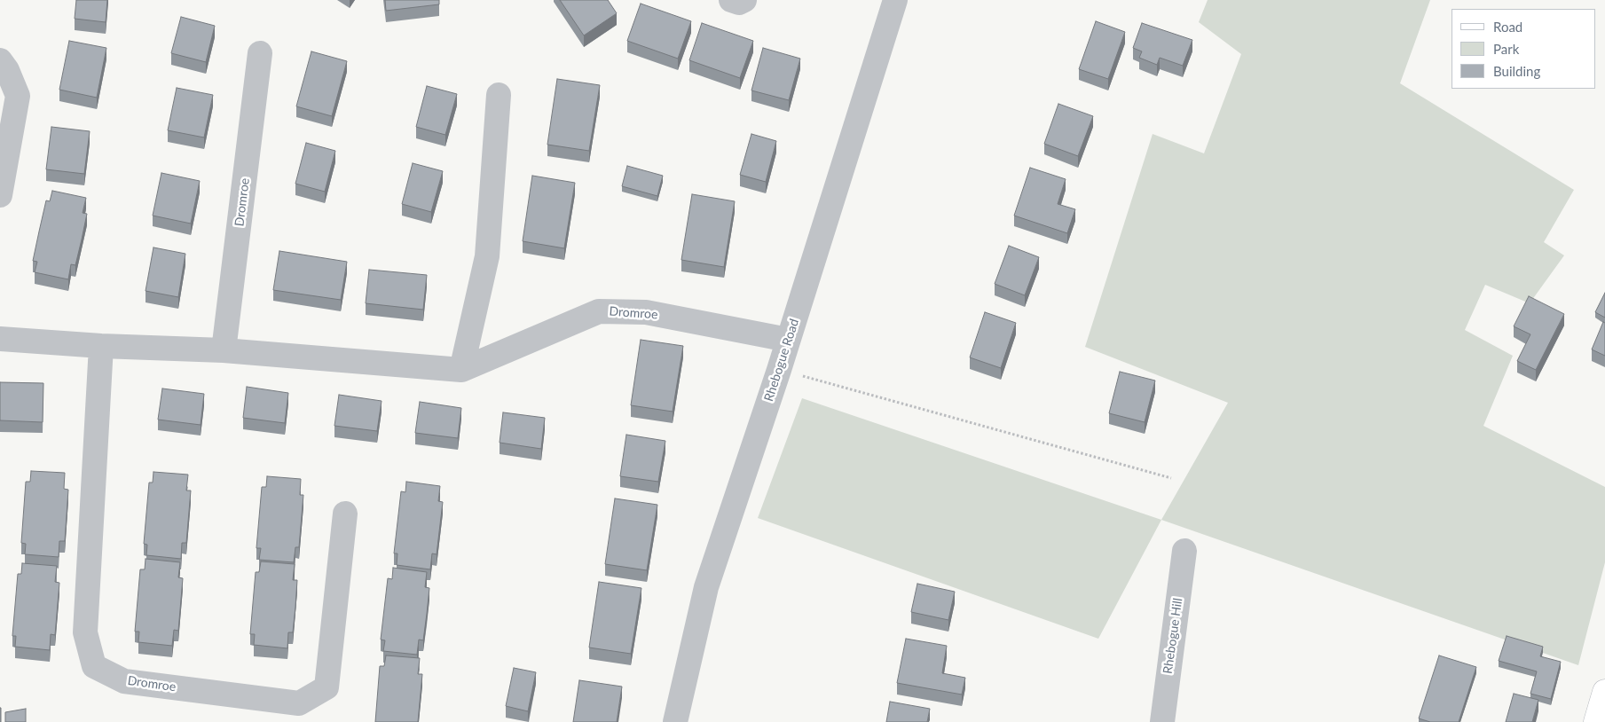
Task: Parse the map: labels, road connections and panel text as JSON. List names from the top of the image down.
{
  "streets": {
    "street": ["Dromroe", "Rhebogue Road", "Rhebogue Hill"]
  },
  "crossings": [
    ["Dromroe", "Rhebogue Road"]
  ],
  "legend": ["Road", "Park", "Building"]
}
